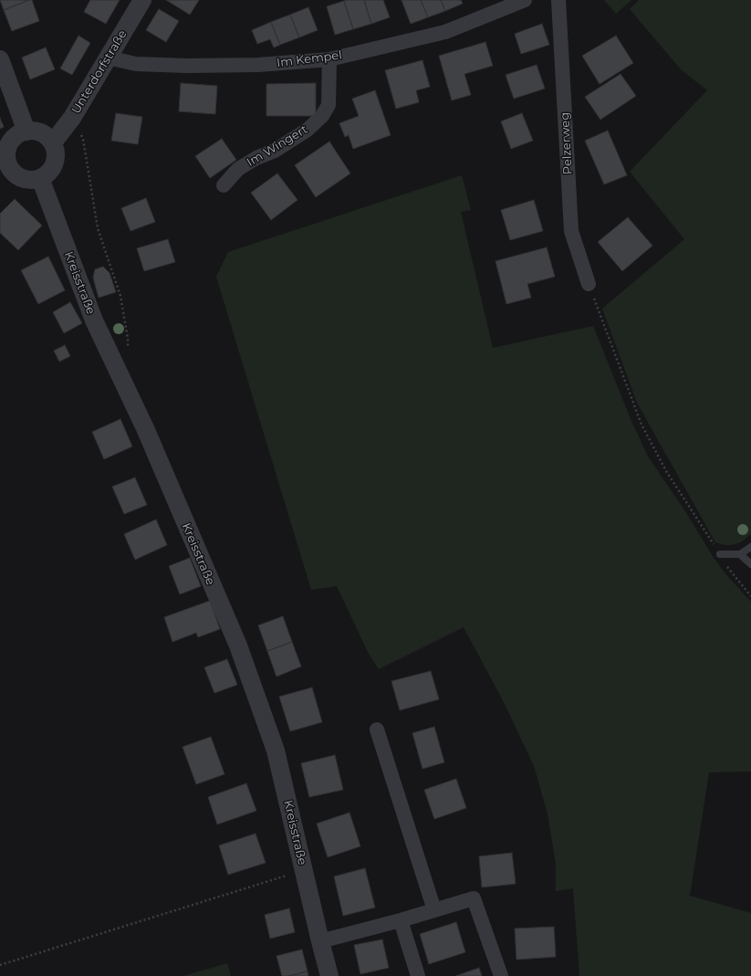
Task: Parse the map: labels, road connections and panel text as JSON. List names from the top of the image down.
{
  "streets": {
    "street": [
      "Im Kempel",
      "Unterdorfstraße",
      "Pelzerweg",
      "Im Wingert",
      "Kreisstraße"
    ]
  },
  "crossings": [
    ["Im Kempel", "Unterdorfstraße"],
    ["Im Kempel", "Im Wingert"],
    ["Unterdorfstraße", "Kreisstraße"]
  ]
}
